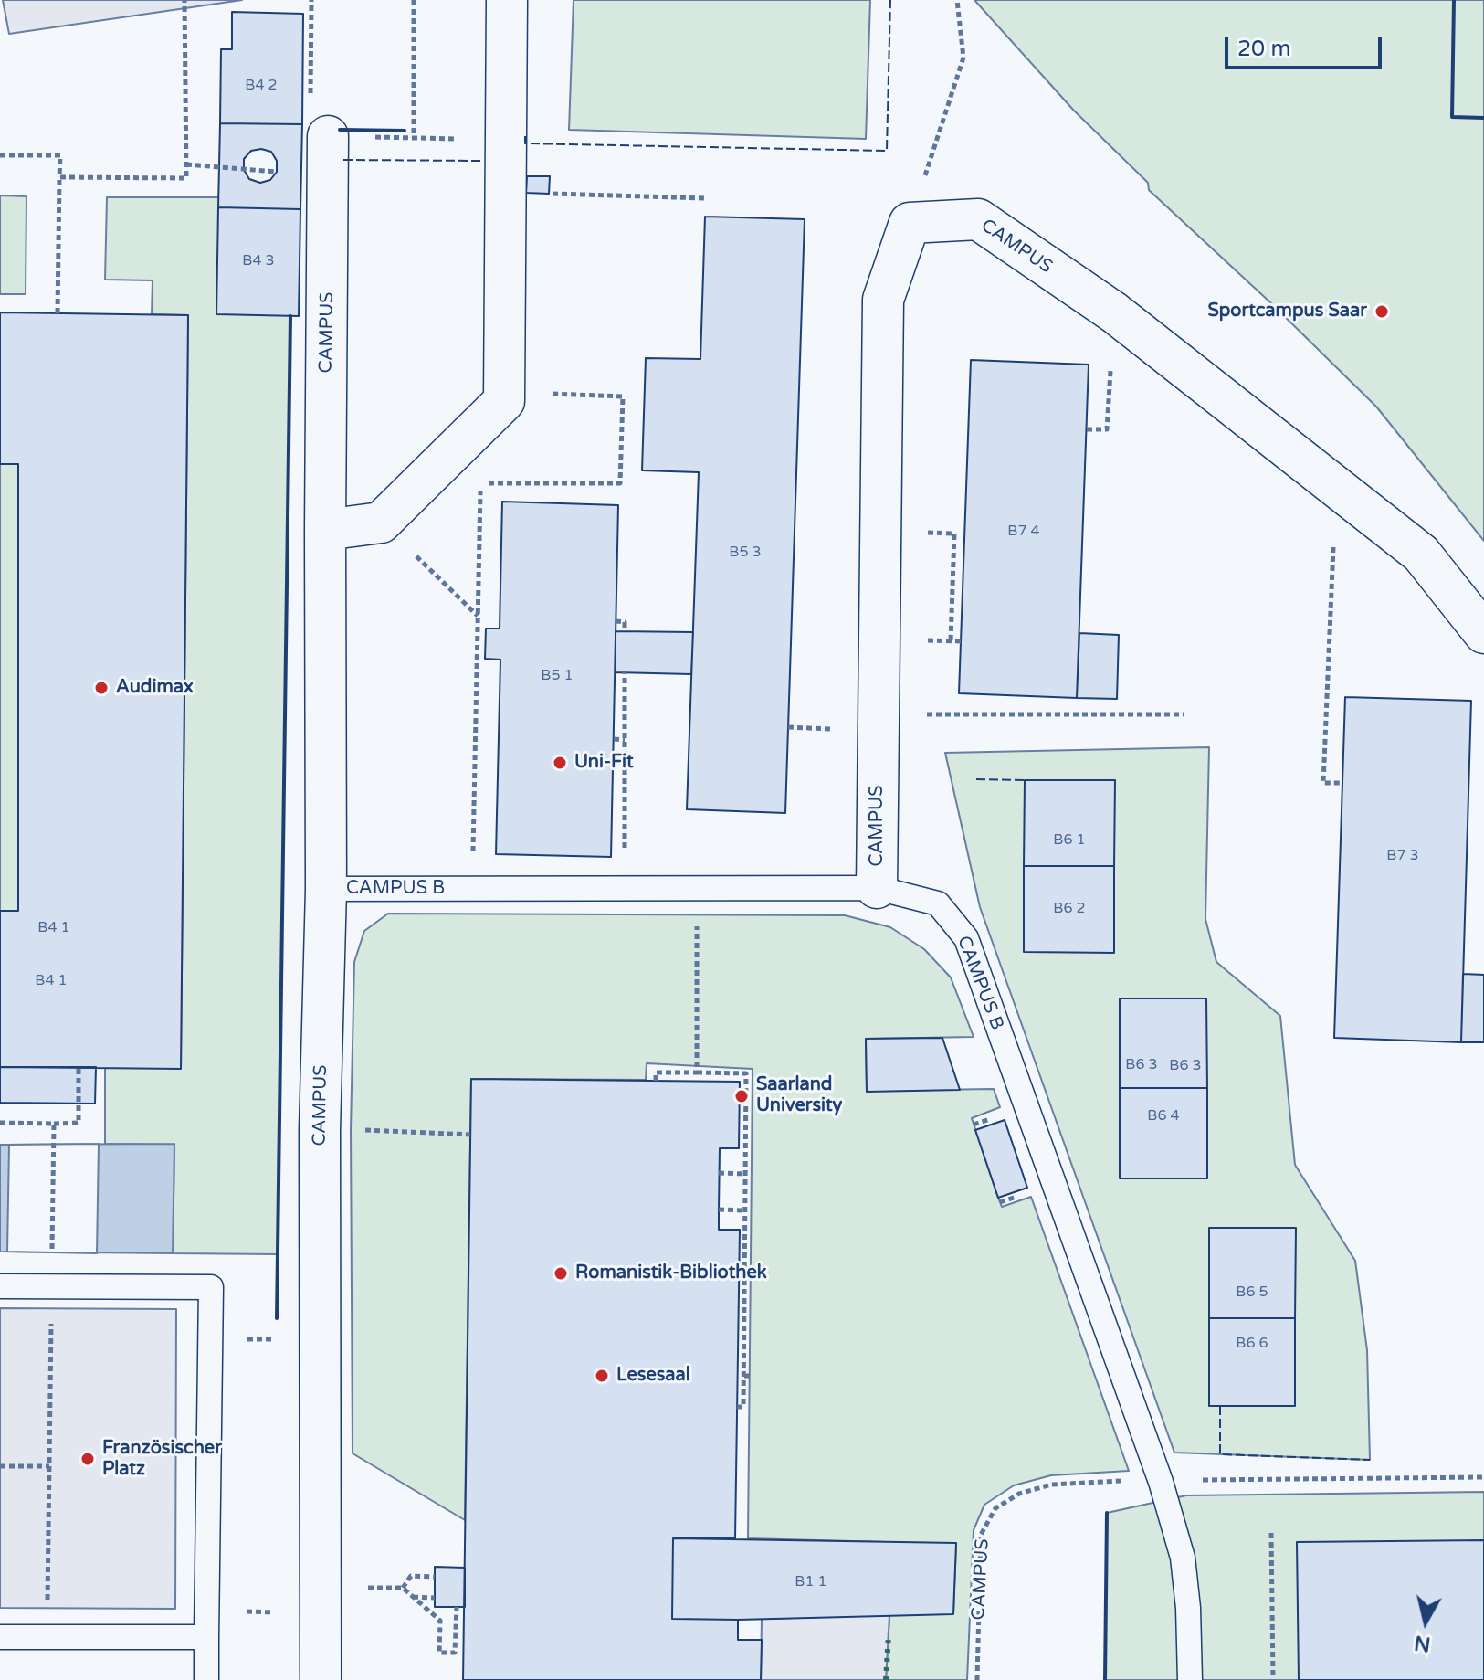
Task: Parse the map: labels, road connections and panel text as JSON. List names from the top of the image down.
{
  "streets": {
    "street": ["CAMPUS"],
    "lane": ["CAMPUS B"]
  },
  "crossings": [
    ["CAMPUS", "CAMPUS B"]
  ],
  "places": [
    "Sportcampus Saar",
    "Audimax",
    "Uni-Fit",
    "Saarland University",
    "Romanistik-Bibliothek",
    "Lesesaal",
    "Französischer Platz"
  ],
  "house_numbers": [
    "B4 2",
    "B4 3",
    "B7 4",
    "B5 3",
    "B5 1",
    "B6 1",
    "B7 3",
    "B6 2",
    "B4 1",
    "B4 1",
    "B6 3",
    "B6 3",
    "B6 4",
    "B6 5",
    "B6 6",
    "B1 1"
  ],
  "scale_bar": "20 m",
  "north": "bottom"
}
